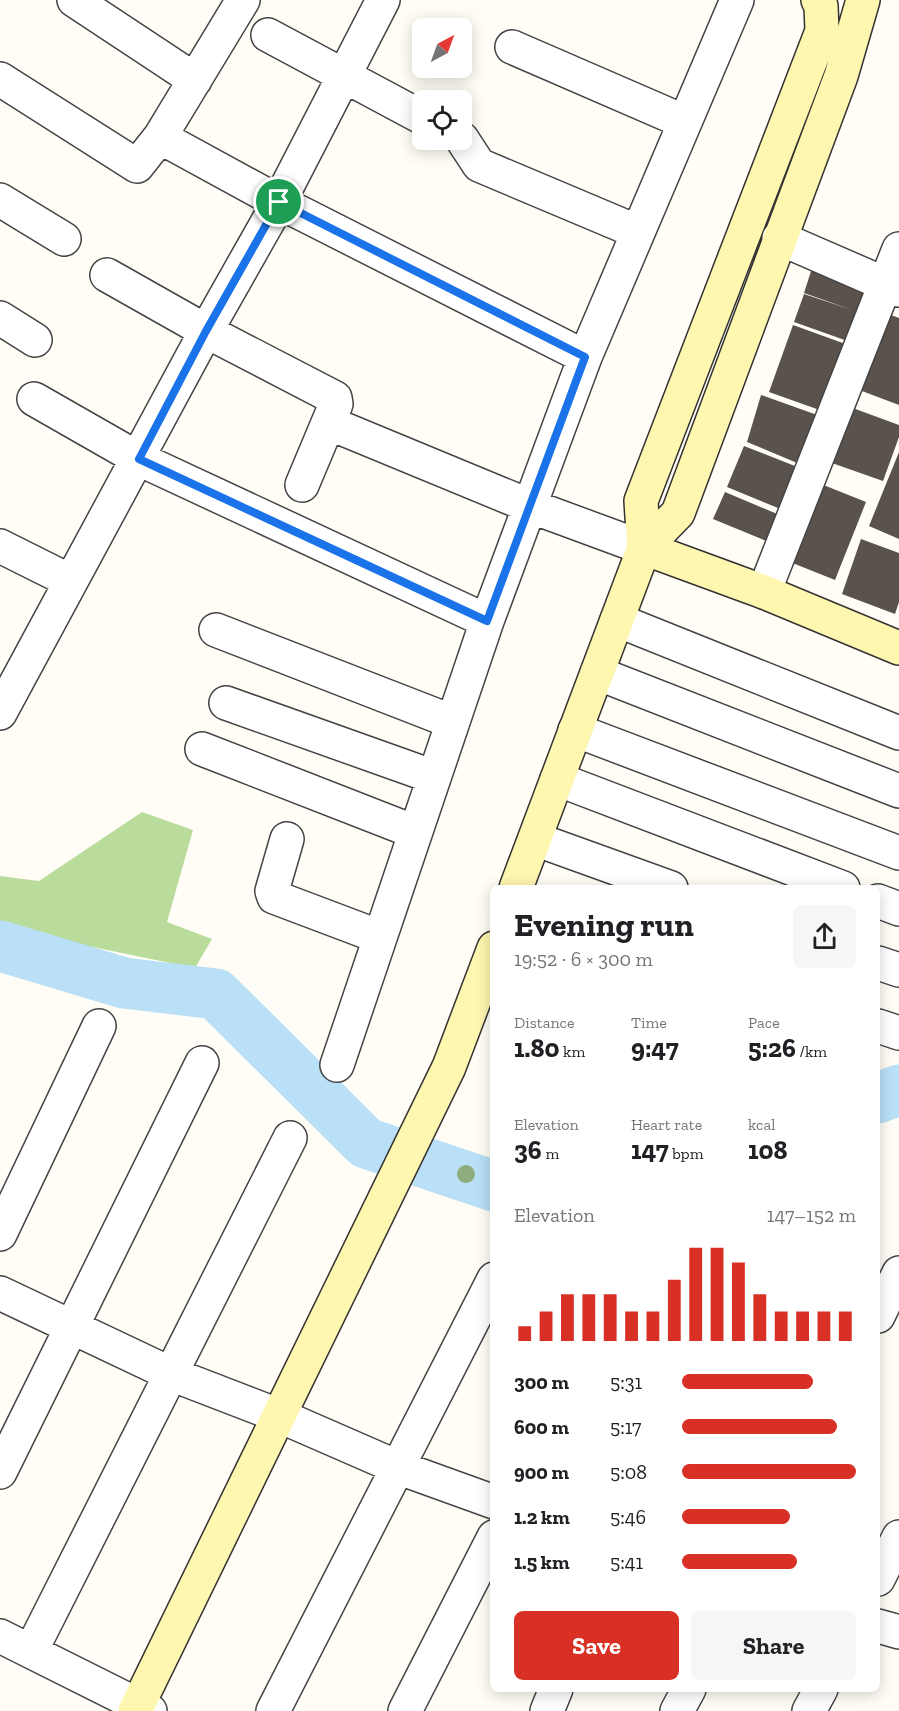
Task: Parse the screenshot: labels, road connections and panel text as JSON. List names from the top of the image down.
{
  "north": "top right",
  "page": {
    "heading": ["Evening run", "19:52 · 6 × 300 m"],
    "stats": [
      ["Distance", "1.80 km"],
      ["Time", "9:47"],
      ["Pace", "5:26 /km"],
      ["Elevation", "36 m"],
      ["Heart rate", "147 bpm"],
      ["kcal", "108"]
    ],
    "chart": ["Elevation", "147–152 m"],
    "list": [
      {
        "name": "300 m",
        "note": "5:31"
      },
      {
        "name": "600 m",
        "note": "5:17"
      },
      {
        "name": "900 m",
        "note": "5:08"
      },
      {
        "name": "1.2 km",
        "note": "5:46"
      },
      {
        "name": "1.5 km",
        "note": "5:41"
      }
    ],
    "buttons": ["Save", "Share"]
  }
}
